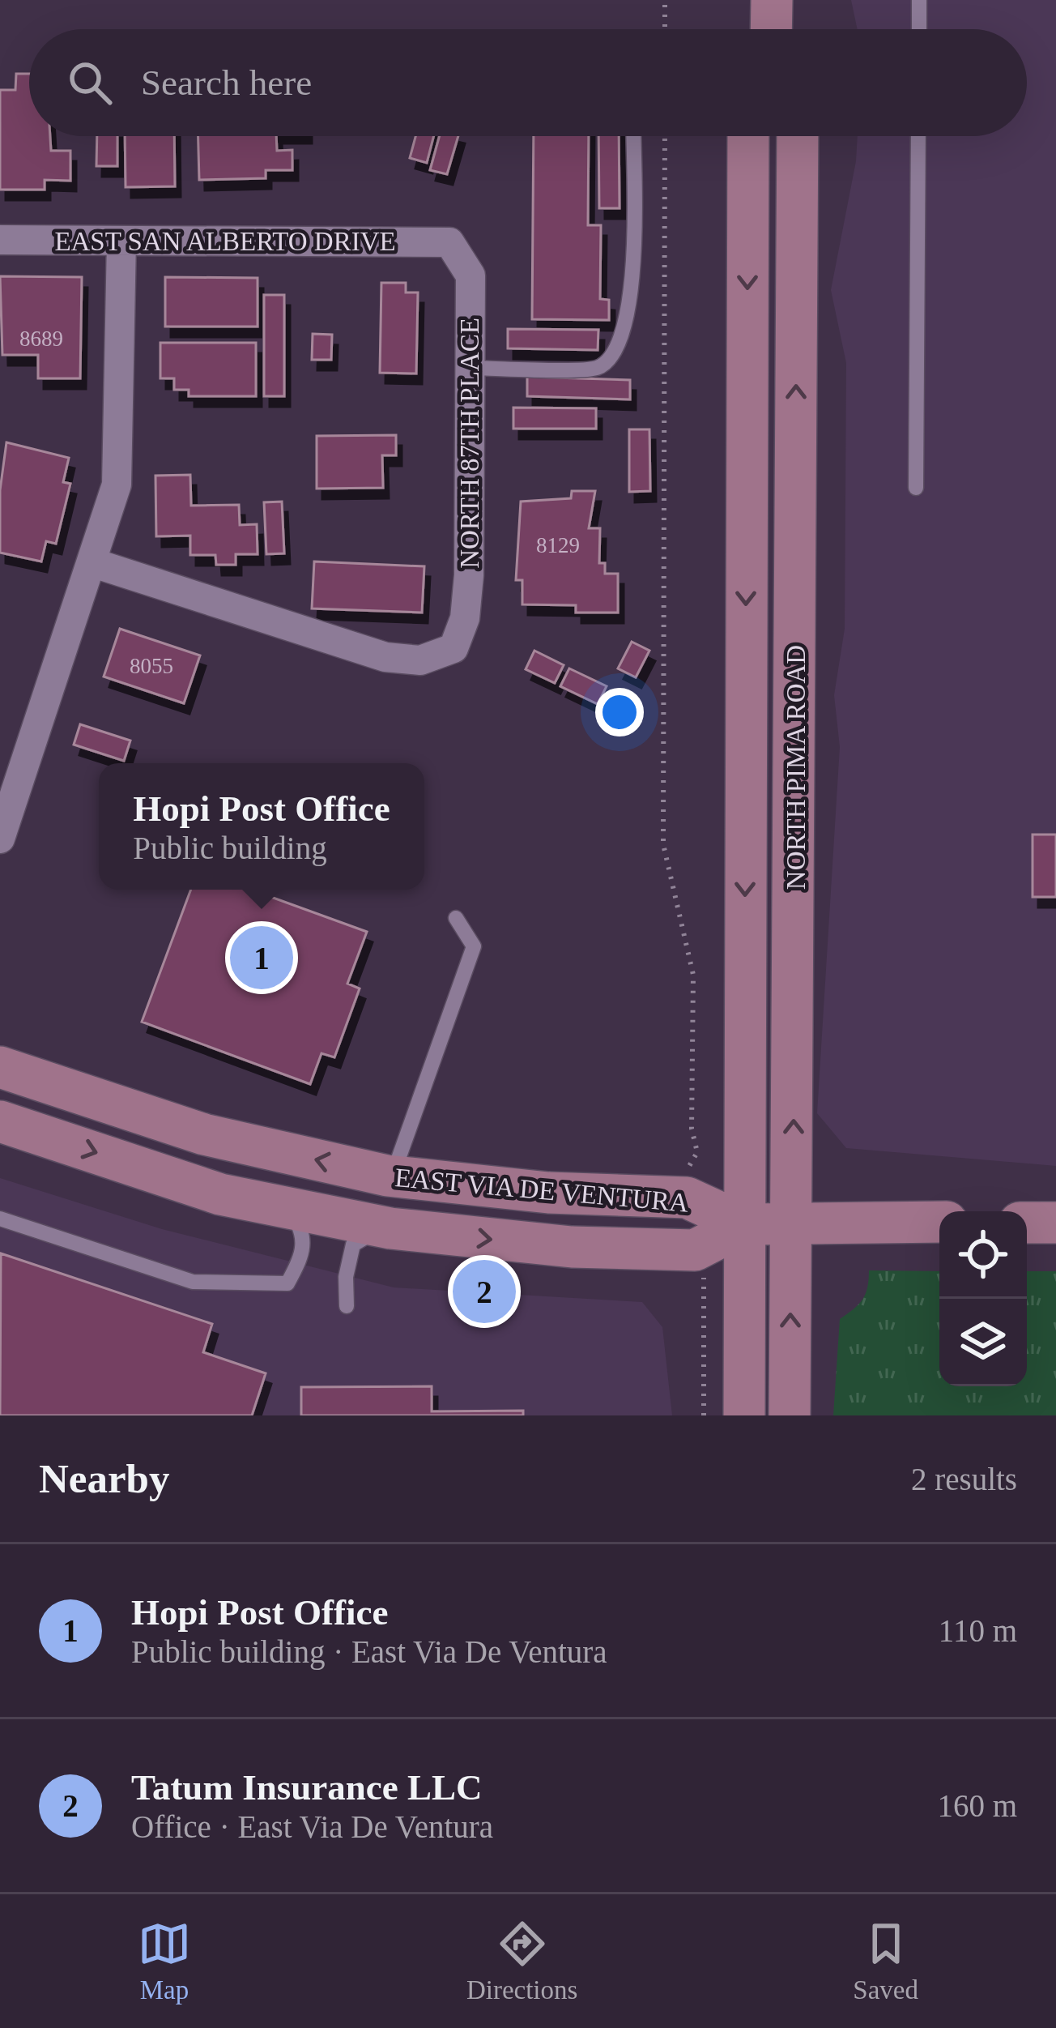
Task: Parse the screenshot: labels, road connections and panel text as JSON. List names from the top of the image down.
{
  "streets": {
    "main road": ["NORTH PIMA ROAD", "EAST VIA DE VENTURA"],
    "street": ["EAST SAN ALBERTO DRIVE", "NORTH 87TH PLACE"]
  },
  "crossings": [
    ["EAST SAN ALBERTO DRIVE", "NORTH 87TH PLACE"],
    ["NORTH PIMA ROAD", "EAST VIA DE VENTURA"]
  ],
  "house_numbers": ["8689", "8129", "8055"],
  "page": {
    "search": "Search here",
    "popup": ["Hopi Post Office", "Public building"],
    "pins": ["1", "2"],
    "heading": ["Nearby", "2 results"],
    "list": [
      {
        "mark": "1",
        "name": "Hopi Post Office",
        "note": "Public building · East Via De Ventura",
        "value": "110 m"
      },
      {
        "mark": "2",
        "name": "Tatum Insurance LLC",
        "note": "Office · East Via De Ventura",
        "value": "160 m"
      }
    ],
    "nav": ["Map", "Directions", "Saved"]
  }
}
